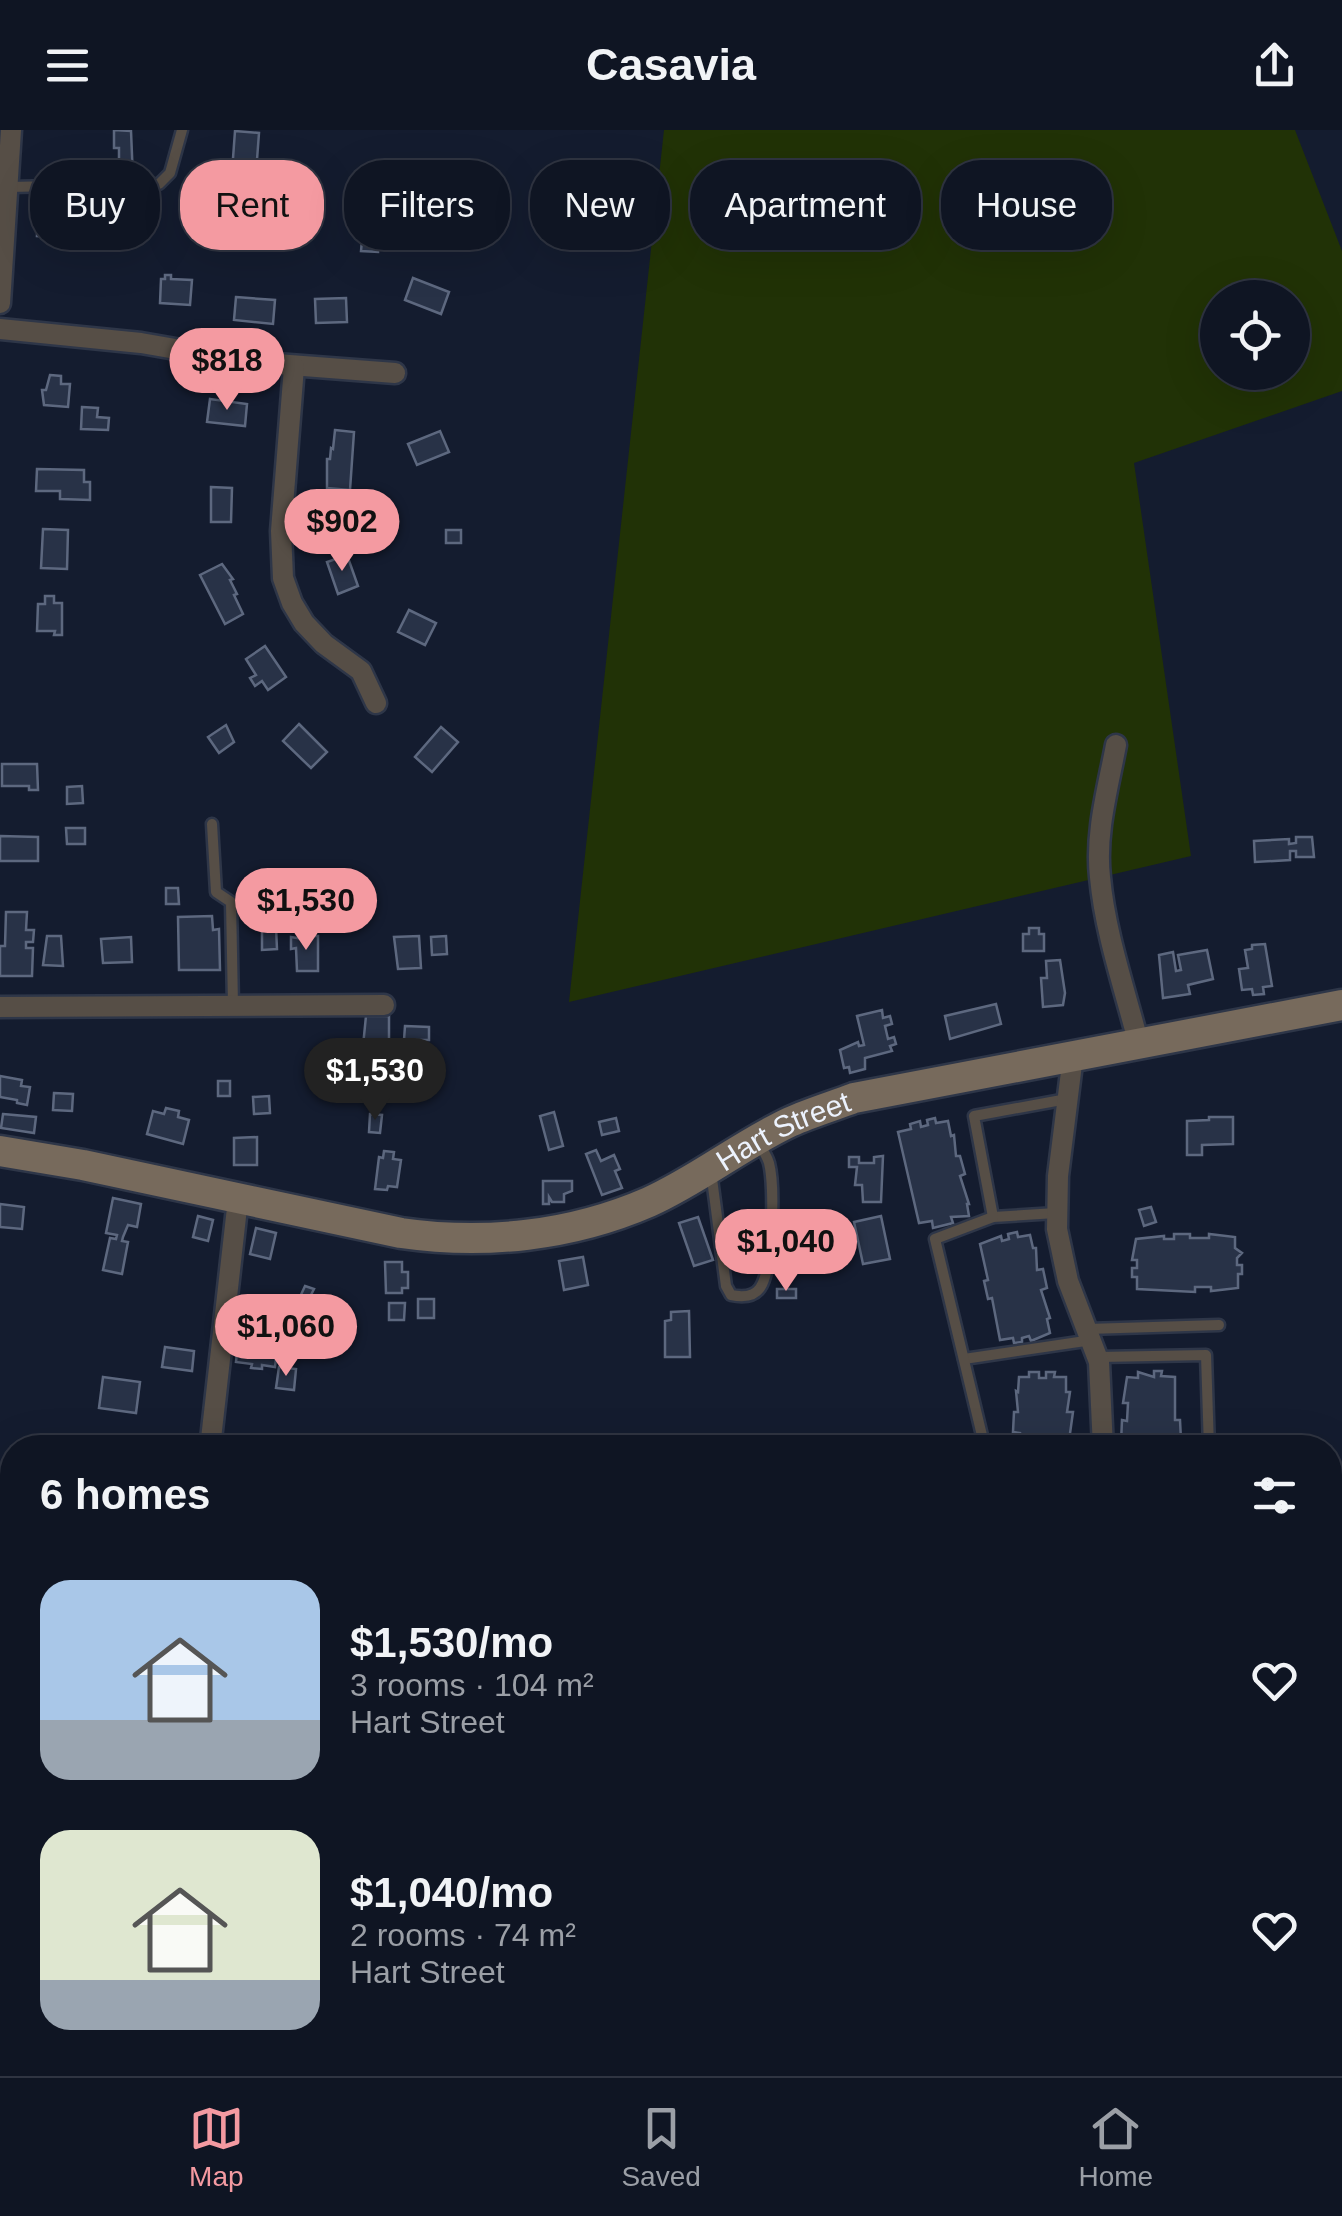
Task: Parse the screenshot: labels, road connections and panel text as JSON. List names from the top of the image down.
{
  "streets": {
    "main road": ["Hart Street"]
  },
  "page": {
    "header": "Casavia",
    "chip": [
      "Buy",
      "Rent",
      "Filters",
      "New",
      "Apartment",
      "House"
    ],
    "price": [
      "$818",
      "$902",
      "$1,530",
      "$1,530",
      "$1,040",
      "$1,060"
    ],
    "heading": "6 homes",
    "list": [
      {
        "name": "$1,530/mo",
        "note": "3 rooms · 104 m² · Hart Street"
      },
      {
        "name": "$1,040/mo",
        "note": "2 rooms · 74 m² · Hart Street"
      }
    ],
    "tabs": ["Map", "Saved", "Home"]
  }
}
